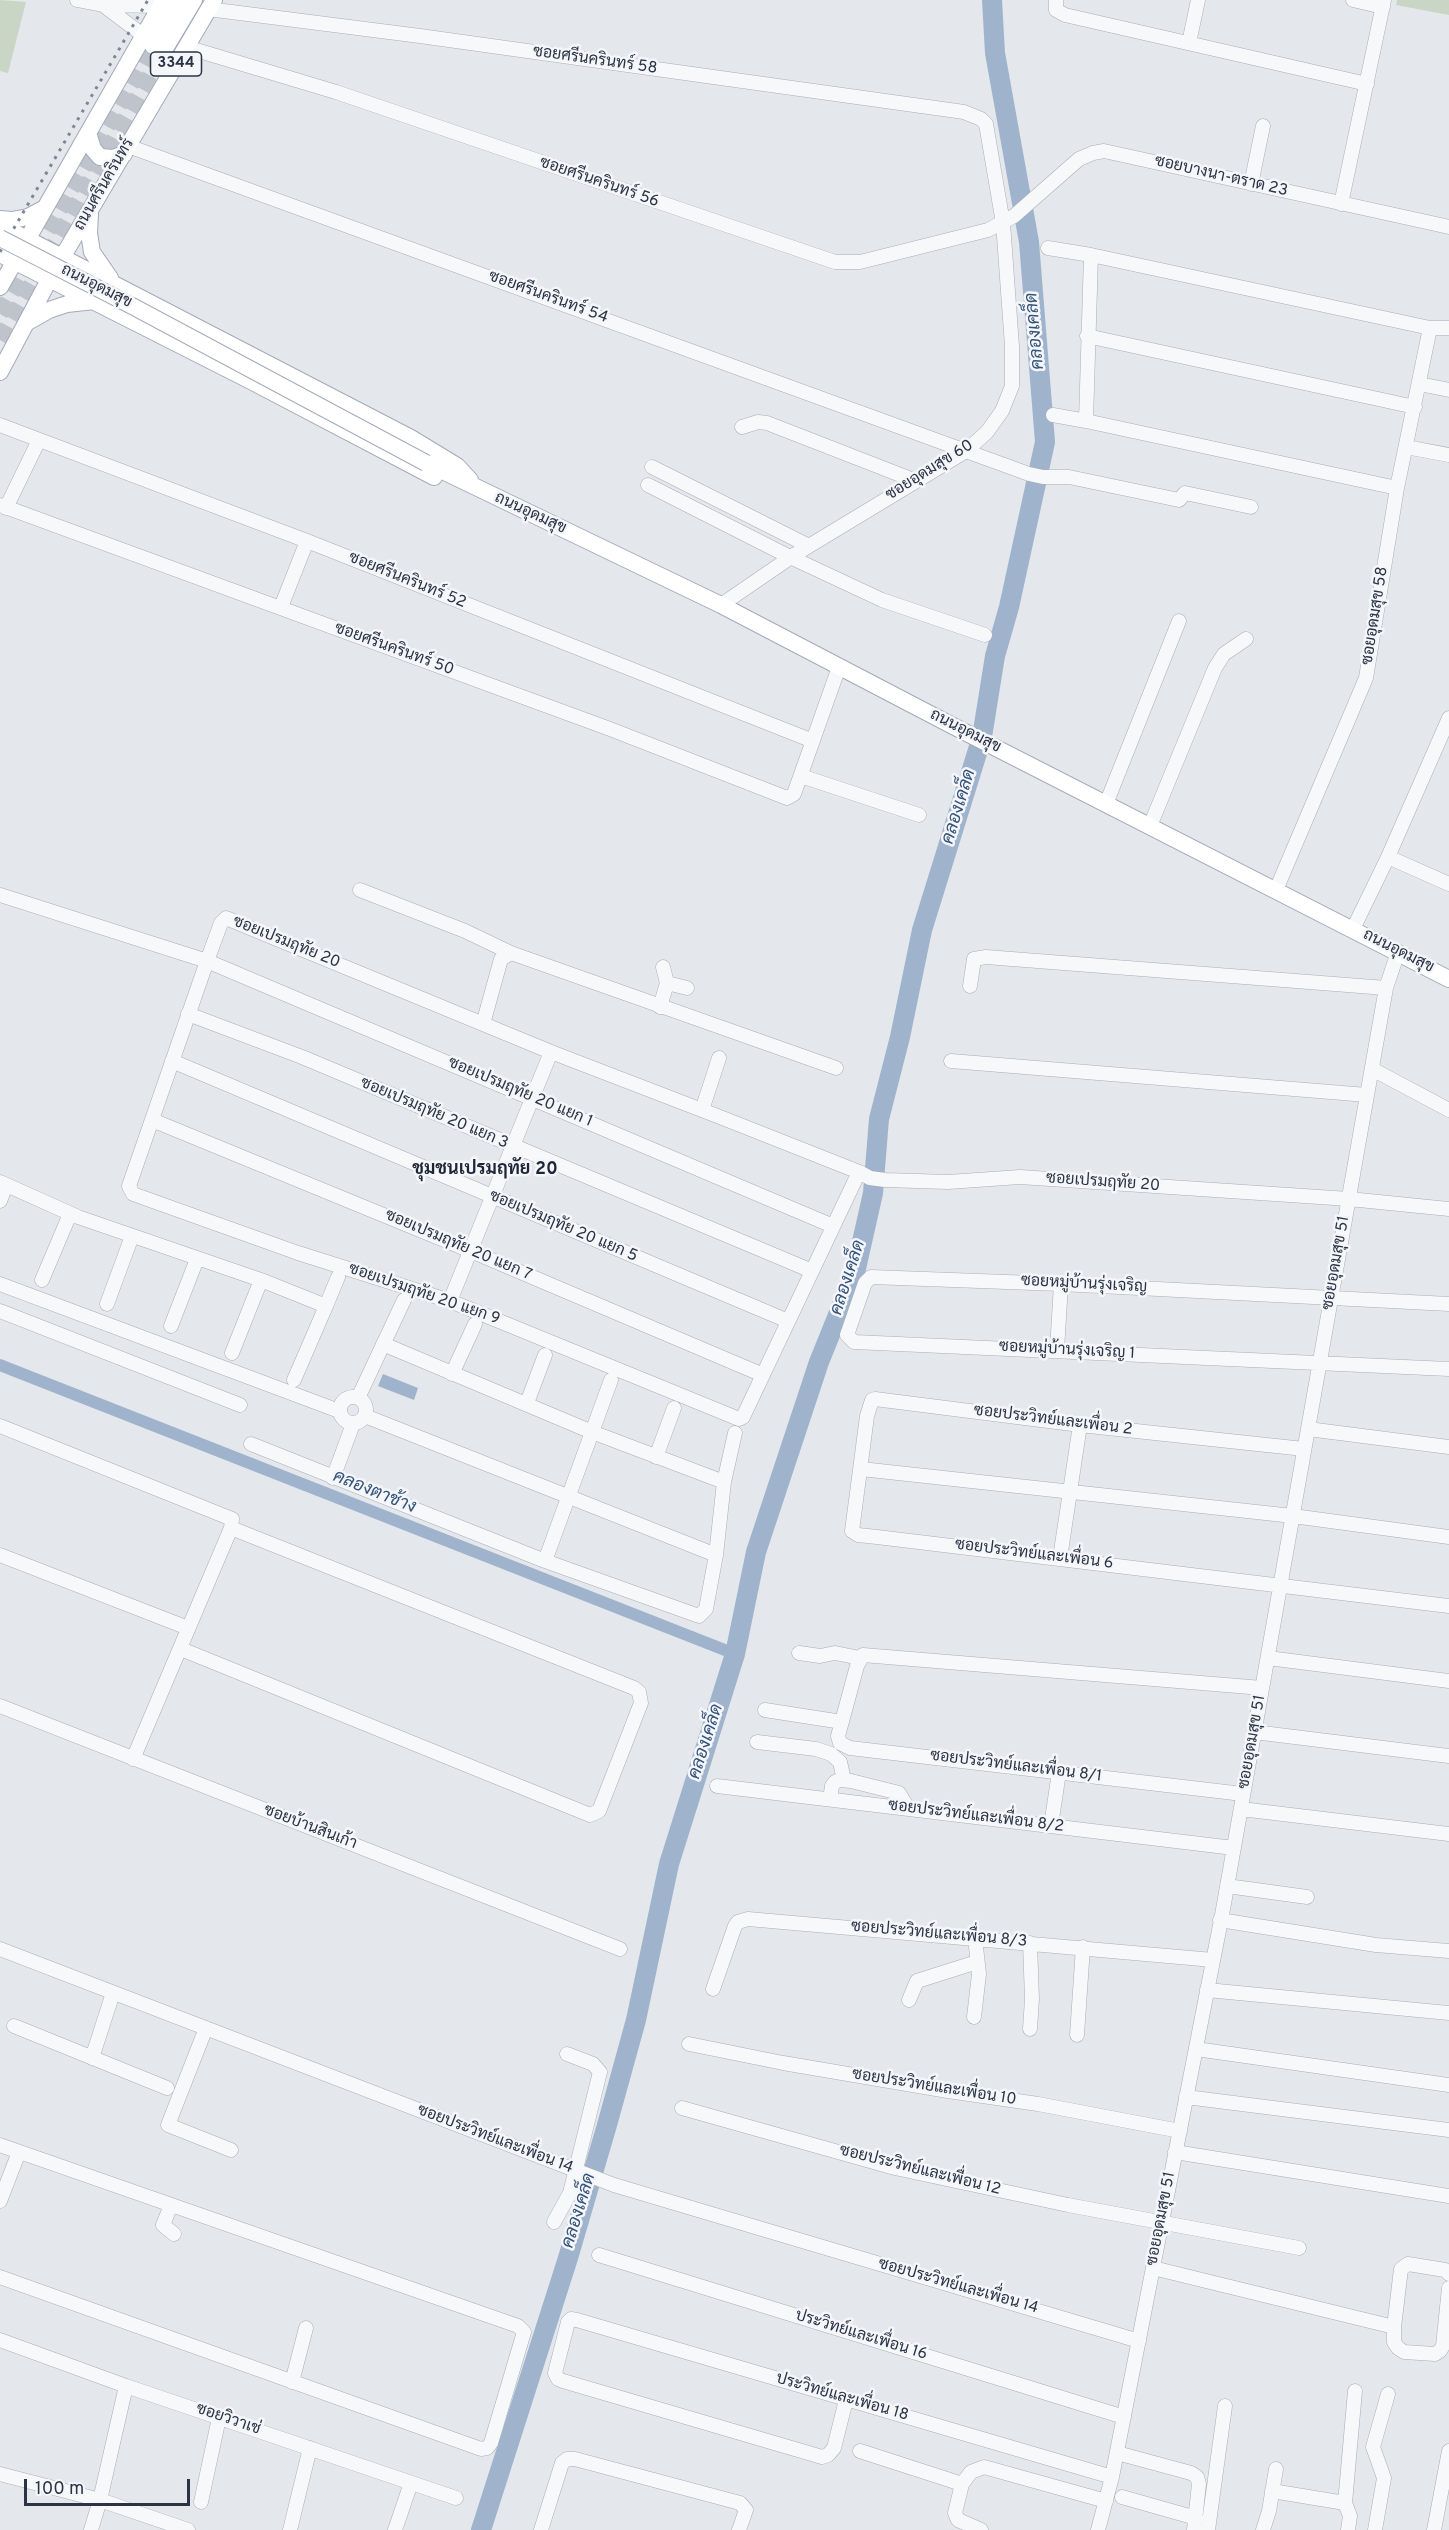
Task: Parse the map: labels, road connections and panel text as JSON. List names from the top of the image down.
{
  "streets": {
    "main road": ["3344", "ถนนศรีนครินทร์", "ถนนอุดมสุข"],
    "street": [
      "ซอยศรีนครินทร์ 58",
      "ซอยบางนา-ตราด 23",
      "ซอยศรีนครินทร์ 56",
      "ซอยศรีนครินทร์ 54",
      "ซอยอุดมสุข 60",
      "ซอยศรีนครินทร์ 52",
      "ซอยอุดมสุข 58",
      "ซอยศรีนครินทร์ 50",
      "ซอยเปรมฤทัย 20",
      "ซอยเปรมฤทัย 20 แยก 1",
      "ซอยเปรมฤทัย 20 แยก 3",
      "ซอยเปรมฤทัย 20 แยก 5",
      "ซอยเปรมฤทัย 20 แยก 7",
      "ซอยอุดมสุข 51",
      "ซอยหมู่บ้านรุ่งเจริญ",
      "ซอยเปรมฤทัย 20 แยก 9",
      "ซอยหมู่บ้านรุ่งเจริญ 1",
      "ซอยประวิทย์และเพื่อน 2",
      "ซอยประวิทย์และเพื่อน 6",
      "ซอยประวิทย์และเพื่อน 8/1",
      "ซอยประวิทย์และเพื่อน 8/2",
      "ซอยบ้านสินเก้า",
      "ซอยประวิทย์และเพื่อน 8/3",
      "ซอยประวิทย์และเพื่อน 10",
      "ซอยประวิทย์และเพื่อน 14",
      "ซอยประวิทย์และเพื่อน 12",
      "ประวิทย์และเพื่อน 16",
      "ประวิทย์และเพื่อน 18",
      "ซอยวิวาเช่"
    ]
  },
  "crossings": [
    ["ซอยศรีนครินทร์ 58", "3344"],
    ["ซอยศรีนครินทร์ 58", "ถนนศรีนครินทร์"],
    ["ซอยศรีนครินทร์ 58", "ซอยอุดมสุข 60"],
    ["3344", "ถนนศรีนครินทร์"],
    ["ซอยบางนา-ตราด 23", "ซอยศรีนครินทร์ 56"],
    ["ซอยบางนา-ตราด 23", "ซอยอุดมสุข 60"],
    ["ซอยศรีนครินทร์ 56", "ถนนศรีนครินทร์"],
    ["ซอยศรีนครินทร์ 56", "ซอยอุดมสุข 60"],
    ["ถนนศรีนครินทร์", "ถนนอุดมสุข"],
    ["ถนนศรีนครินทร์", "ซอยศรีนครินทร์ 54"],
    ["ถนนอุดมสุข", "ซอยอุดมสุข 60"],
    ["ถนนอุดมสุข", "ซอยอุดมสุข 58"],
    ["ถนนอุดมสุข", "ซอยอุดมสุข 51"],
    ["ซอยศรีนครินทร์ 54", "ซอยอุดมสุข 60"],
    ["ซอยเปรมฤทัย 20", "ซอยเปรมฤทัย 20 แยก 1"],
    ["ซอยเปรมฤทัย 20", "ซอยเปรมฤทัย 20 แยก 3"],
    ["ซอยเปรมฤทัย 20", "ซอยเปรมฤทัย 20 แยก 5"],
    ["ซอยเปรมฤทัย 20", "ซอยเปรมฤทัย 20 แยก 7"],
    ["ซอยเปรมฤทัย 20", "ซอยอุดมสุข 51"],
    ["ซอยเปรมฤทัย 20", "ซอยเปรมฤทัย 20 แยก 9"],
    ["ซอยเปรมฤทัย 20 แยก 7", "ซอยเปรมฤทัย 20 แยก 9"],
    ["ซอยอุดมสุข 51", "ซอยหมู่บ้านรุ่งเจริญ"],
    ["ซอยอุดมสุข 51", "ซอยหมู่บ้านรุ่งเจริญ 1"],
    ["ซอยอุดมสุข 51", "ซอยประวิทย์และเพื่อน 2"],
    ["ซอยอุดมสุข 51", "ซอยประวิทย์และเพื่อน 6"],
    ["ซอยอุดมสุข 51", "ซอยประวิทย์และเพื่อน 8/1"],
    ["ซอยอุดมสุข 51", "ซอยประวิทย์และเพื่อน 8/2"],
    ["ซอยอุดมสุข 51", "ซอยประวิทย์และเพื่อน 8/3"],
    ["ซอยอุดมสุข 51", "ซอยประวิทย์และเพื่อน 10"],
    ["ซอยอุดมสุข 51", "ซอยประวิทย์และเพื่อน 14"],
    ["ซอยอุดมสุข 51", "ซอยประวิทย์และเพื่อน 12"],
    ["ซอยอุดมสุข 51", "ประวิทย์และเพื่อน 16"],
    ["ซอยอุดมสุข 51", "ประวิทย์และเพื่อน 18"],
    ["ซอยหมู่บ้านรุ่งเจริญ", "ซอยหมู่บ้านรุ่งเจริญ 1"],
    ["ซอยประวิทย์และเพื่อน 2", "ซอยประวิทย์และเพื่อน 6"]
  ],
  "districts": ["ชุมชนเปรมฤทัย 20"],
  "water": ["คลองเคล็ด", "คลองตาช้าง"],
  "scale_bar": "100 m"
}
